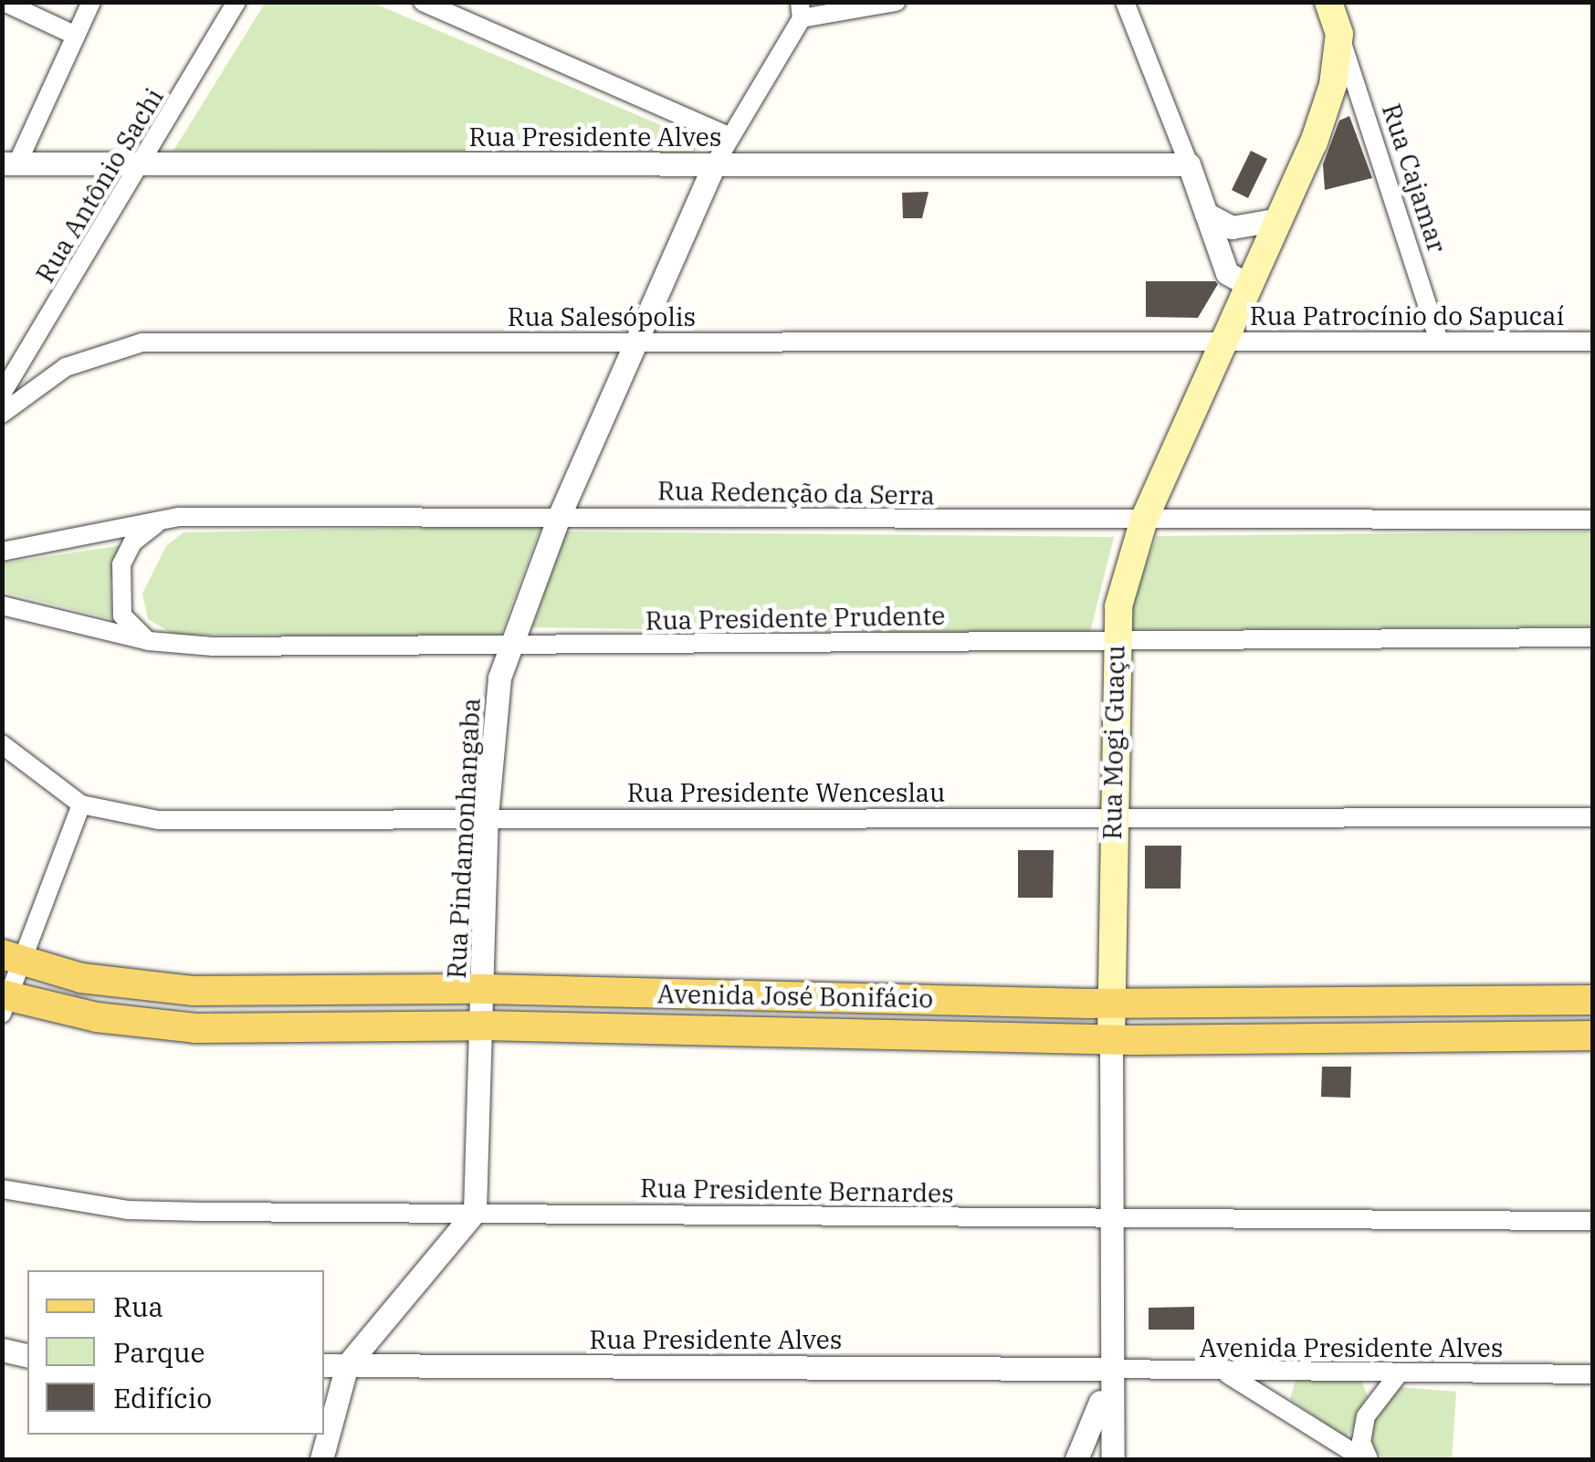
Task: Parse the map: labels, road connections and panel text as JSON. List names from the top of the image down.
{
  "streets": {
    "main road": ["Rua Mogi Guaçu", "Avenida José Bonifácio"],
    "street": [
      "Rua Presidente Alves",
      "Rua Cajamar",
      "Rua Antônio Sachi",
      "Rua Patrocínio do Sapucaí",
      "Rua Salesópolis",
      "Rua Redenção da Serra",
      "Rua Presidente Prudente",
      "Rua Presidente Wenceslau",
      "Rua Pindamonhangaba",
      "Rua Presidente Bernardes",
      "Avenida Presidente Alves"
    ]
  },
  "crossings": [
    ["Rua Presidente Alves", "Rua Antônio Sachi"],
    ["Rua Presidente Alves", "Rua Mogi Guaçu"],
    ["Rua Presidente Alves", "Rua Pindamonhangaba"],
    ["Rua Presidente Alves", "Avenida Presidente Alves"],
    ["Rua Cajamar", "Rua Patrocínio do Sapucaí"],
    ["Rua Cajamar", "Rua Mogi Guaçu"],
    ["Rua Patrocínio do Sapucaí", "Rua Salesópolis"],
    ["Rua Patrocínio do Sapucaí", "Rua Mogi Guaçu"],
    ["Rua Salesópolis", "Rua Mogi Guaçu"],
    ["Rua Salesópolis", "Rua Pindamonhangaba"],
    ["Rua Redenção da Serra", "Rua Mogi Guaçu"],
    ["Rua Redenção da Serra", "Rua Pindamonhangaba"],
    ["Rua Presidente Prudente", "Rua Mogi Guaçu"],
    ["Rua Presidente Prudente", "Rua Pindamonhangaba"],
    ["Rua Mogi Guaçu", "Rua Presidente Wenceslau"],
    ["Rua Mogi Guaçu", "Avenida José Bonifácio"],
    ["Rua Mogi Guaçu", "Rua Presidente Bernardes"],
    ["Rua Mogi Guaçu", "Avenida Presidente Alves"],
    ["Rua Presidente Wenceslau", "Rua Pindamonhangaba"],
    ["Rua Pindamonhangaba", "Avenida José Bonifácio"],
    ["Rua Pindamonhangaba", "Rua Presidente Bernardes"]
  ],
  "legend": ["Rua", "Parque", "Edifício"]
}
